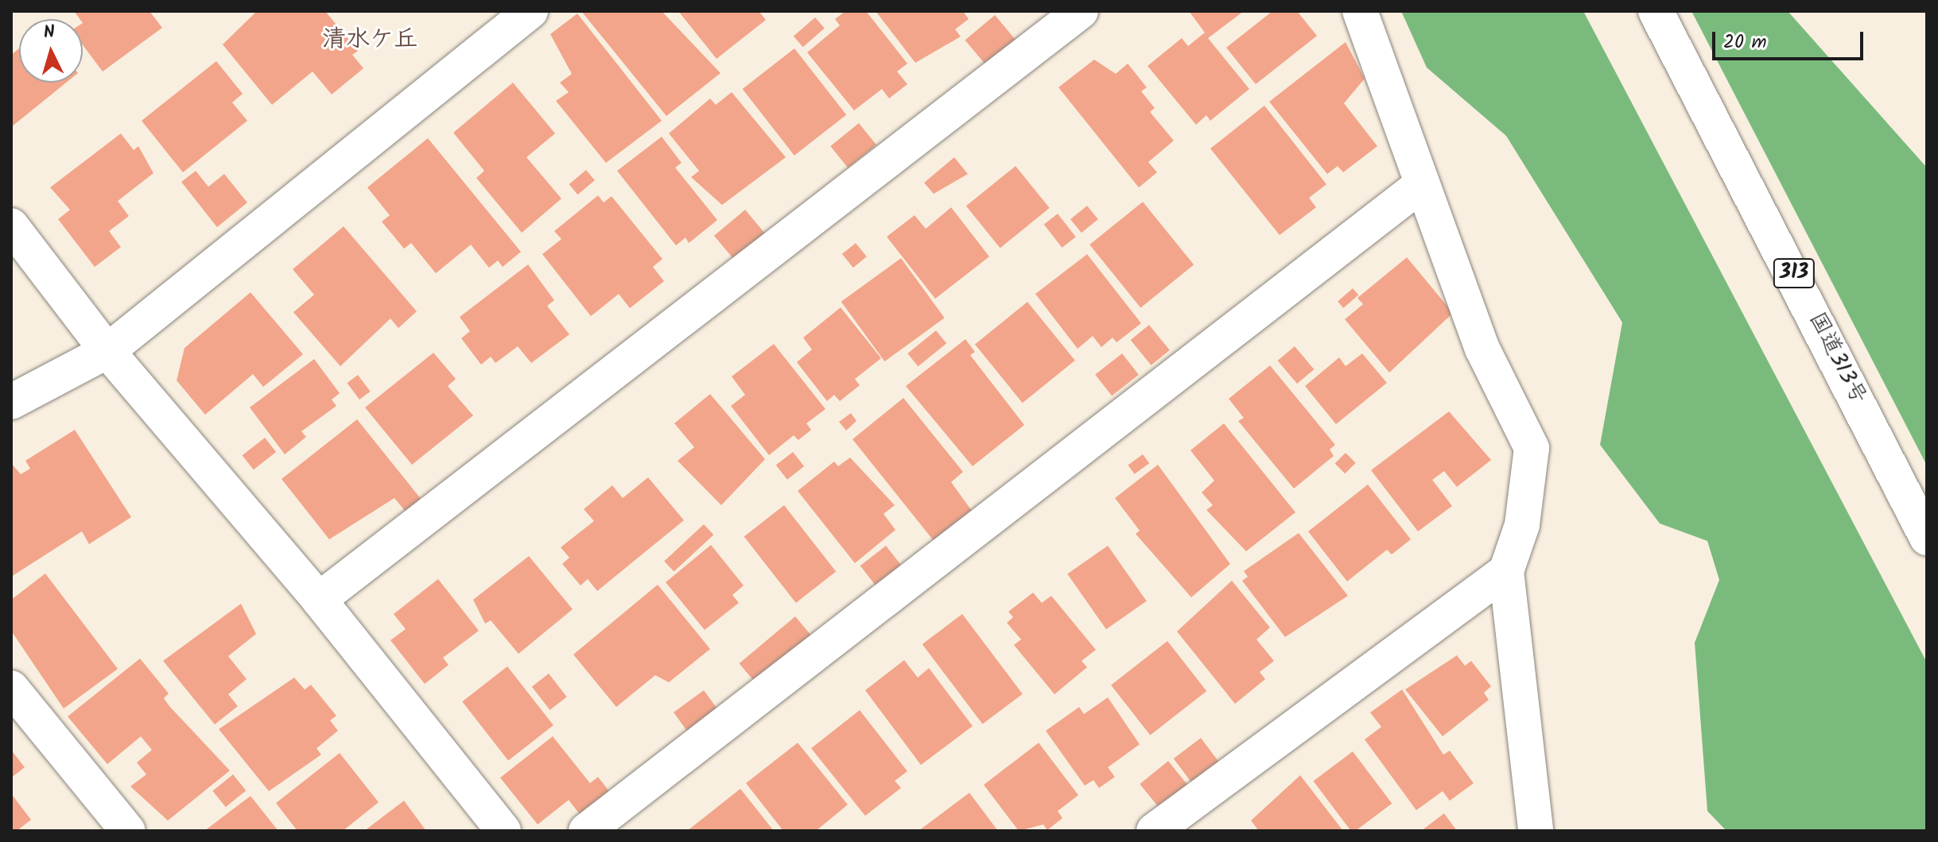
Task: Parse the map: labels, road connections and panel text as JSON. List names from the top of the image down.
{
  "streets": {
    "main road": ["313", "国道313号"]
  },
  "districts": ["清水ケ丘"],
  "scale_bar": "20 m",
  "north": "top"
}
